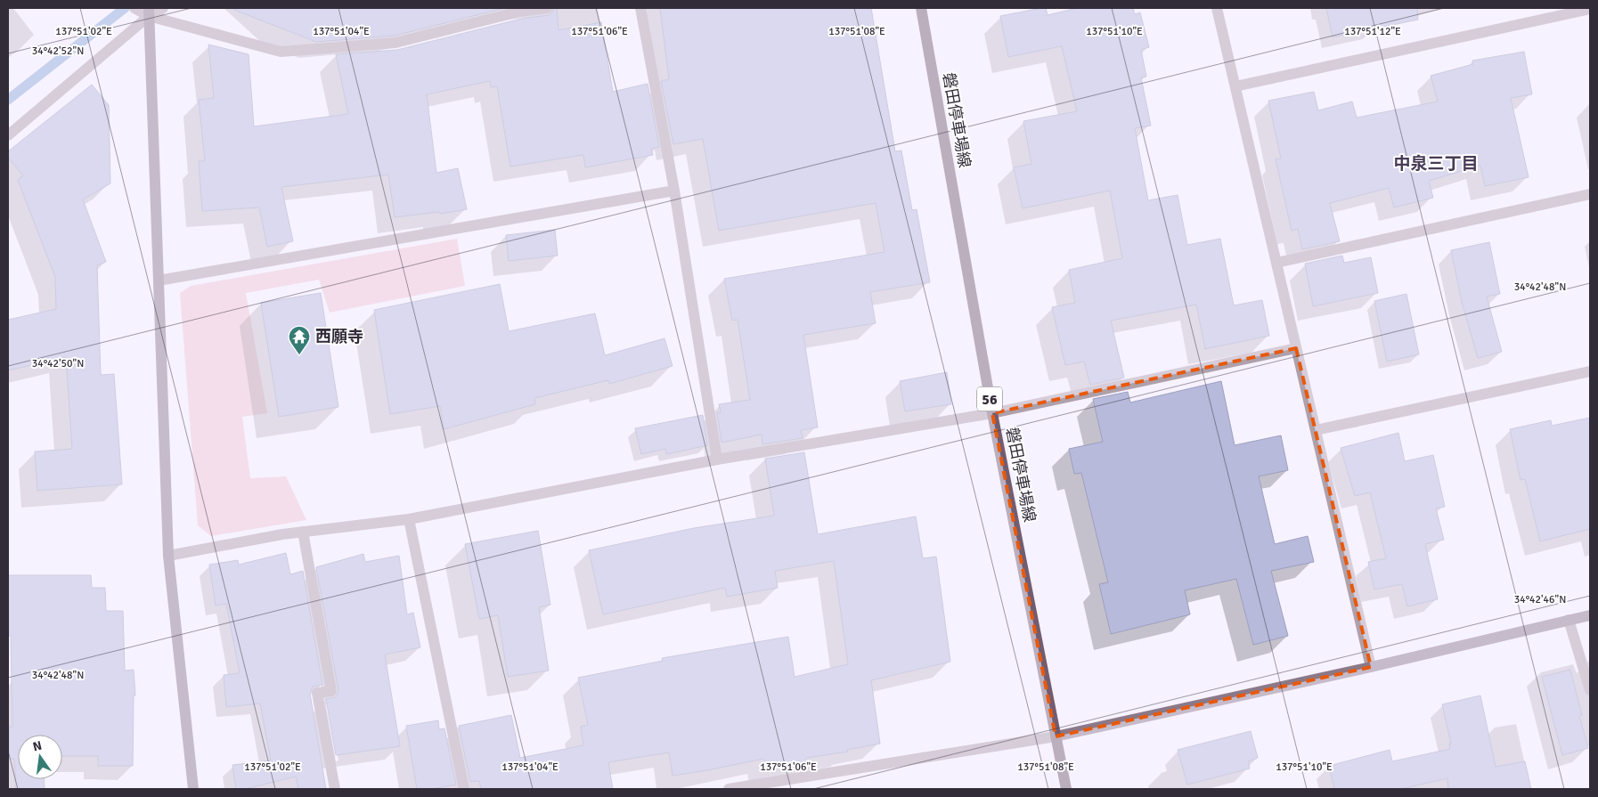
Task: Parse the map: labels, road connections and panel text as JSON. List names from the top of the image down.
{
  "streets": {
    "main road": ["磐田停車場線", "56"]
  },
  "districts": ["中泉三丁目"],
  "places": {
    "temple": ["西願寺"]
  },
  "north": "top",
  "coordinates": [
    "137°51'02\"E",
    "137°51'04\"E",
    "137°51'06\"E",
    "137°51'08\"E",
    "137°51'10\"E",
    "137°51'12\"E",
    "34°42'52\"N",
    "34°42'48\"N",
    "34°42'50\"N",
    "34°42'46\"N"
  ]
}
